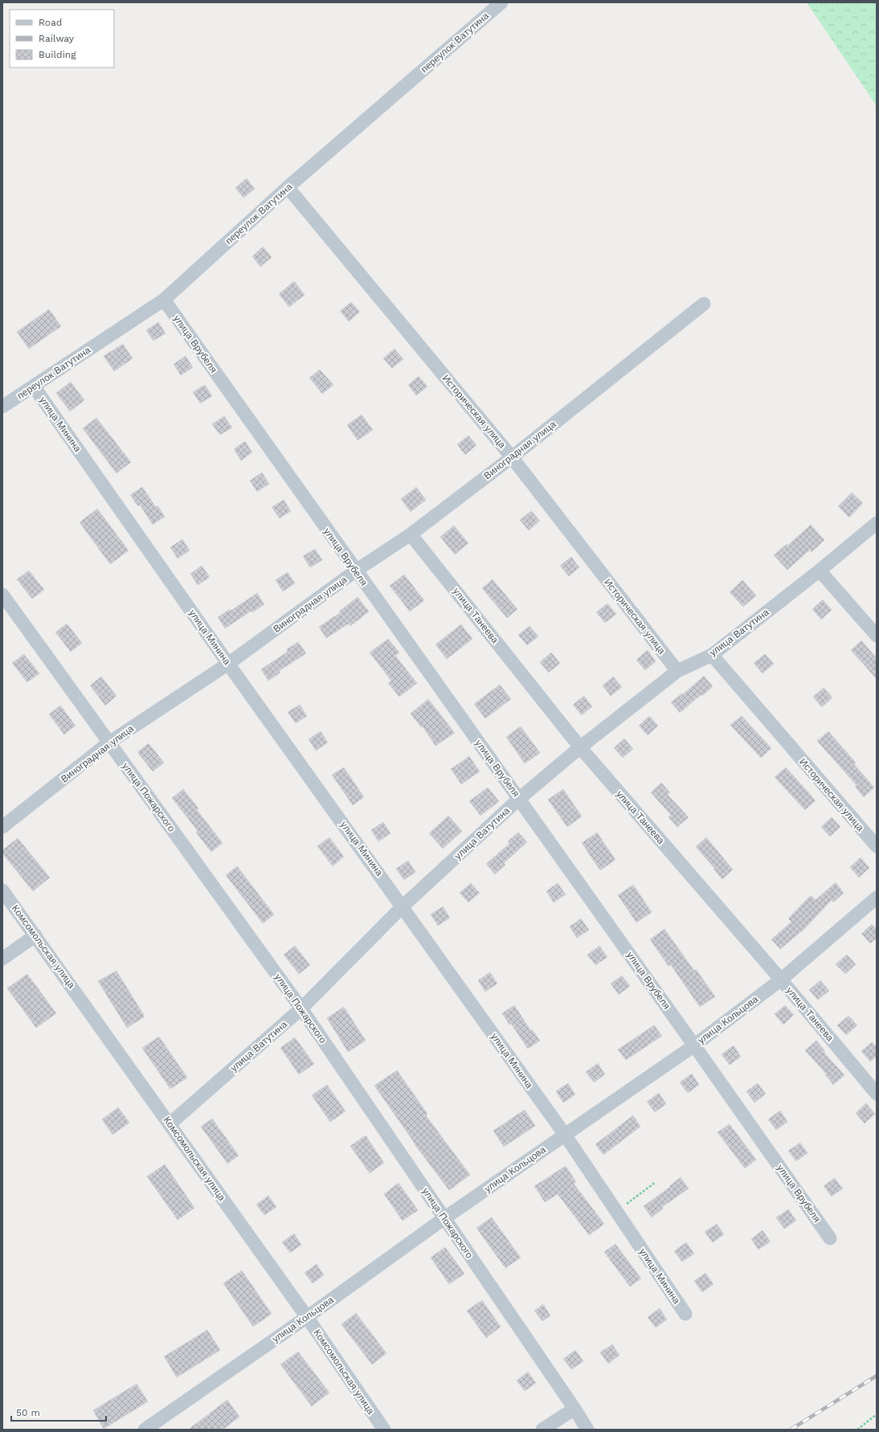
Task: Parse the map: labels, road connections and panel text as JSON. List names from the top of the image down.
{
  "streets": {
    "street": [
      "переулок Ватутина",
      "улица Врубеля",
      "Историческая улица",
      "улица Минина",
      "Виноградная улица",
      "улица Танеева",
      "улица Ватутина",
      "улица Пожарского",
      "Комсомольская улица",
      "улица Кольцова"
    ]
  },
  "crossings": [
    ["переулок Ватутина", "улица Врубеля"],
    ["переулок Ватутина", "Историческая улица"],
    ["переулок Ватутина", "улица Минина"],
    ["улица Врубеля", "Виноградная улица"],
    ["улица Врубеля", "улица Ватутина"],
    ["улица Врубеля", "улица Кольцова"],
    ["Историческая улица", "Виноградная улица"],
    ["Историческая улица", "улица Ватутина"],
    ["улица Минина", "Виноградная улица"],
    ["улица Минина", "улица Ватутина"],
    ["улица Минина", "улица Кольцова"],
    ["Виноградная улица", "улица Танеева"],
    ["Виноградная улица", "улица Пожарского"],
    ["улица Танеева", "улица Ватутина"],
    ["улица Танеева", "улица Кольцова"],
    ["улица Ватутина", "улица Пожарского"],
    ["улица Ватутина", "Комсомольская улица"],
    ["улица Пожарского", "улица Кольцова"],
    ["Комсомольская улица", "улица Кольцова"]
  ],
  "legend": ["Road", "Railway", "Building"],
  "scale_bar": "50 m"
}
